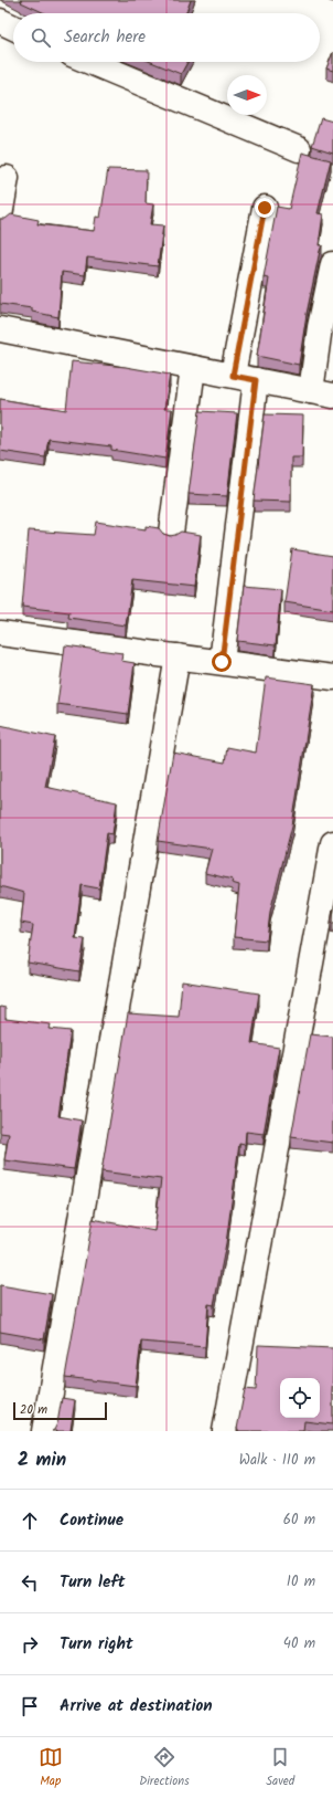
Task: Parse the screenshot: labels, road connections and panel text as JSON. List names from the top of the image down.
{
  "scale_bar": "20 m",
  "north": "right",
  "page": {
    "search": "Search here",
    "scale": "20 m",
    "heading": ["2 min", "Walk · 110 m"],
    "list": [
      ["Continue", "60 m"],
      ["Turn left", "10 m"],
      ["Turn right", "40 m"],
      "Arrive at destination"
    ],
    "nav": ["Map", "Directions", "Saved"]
  }
}
